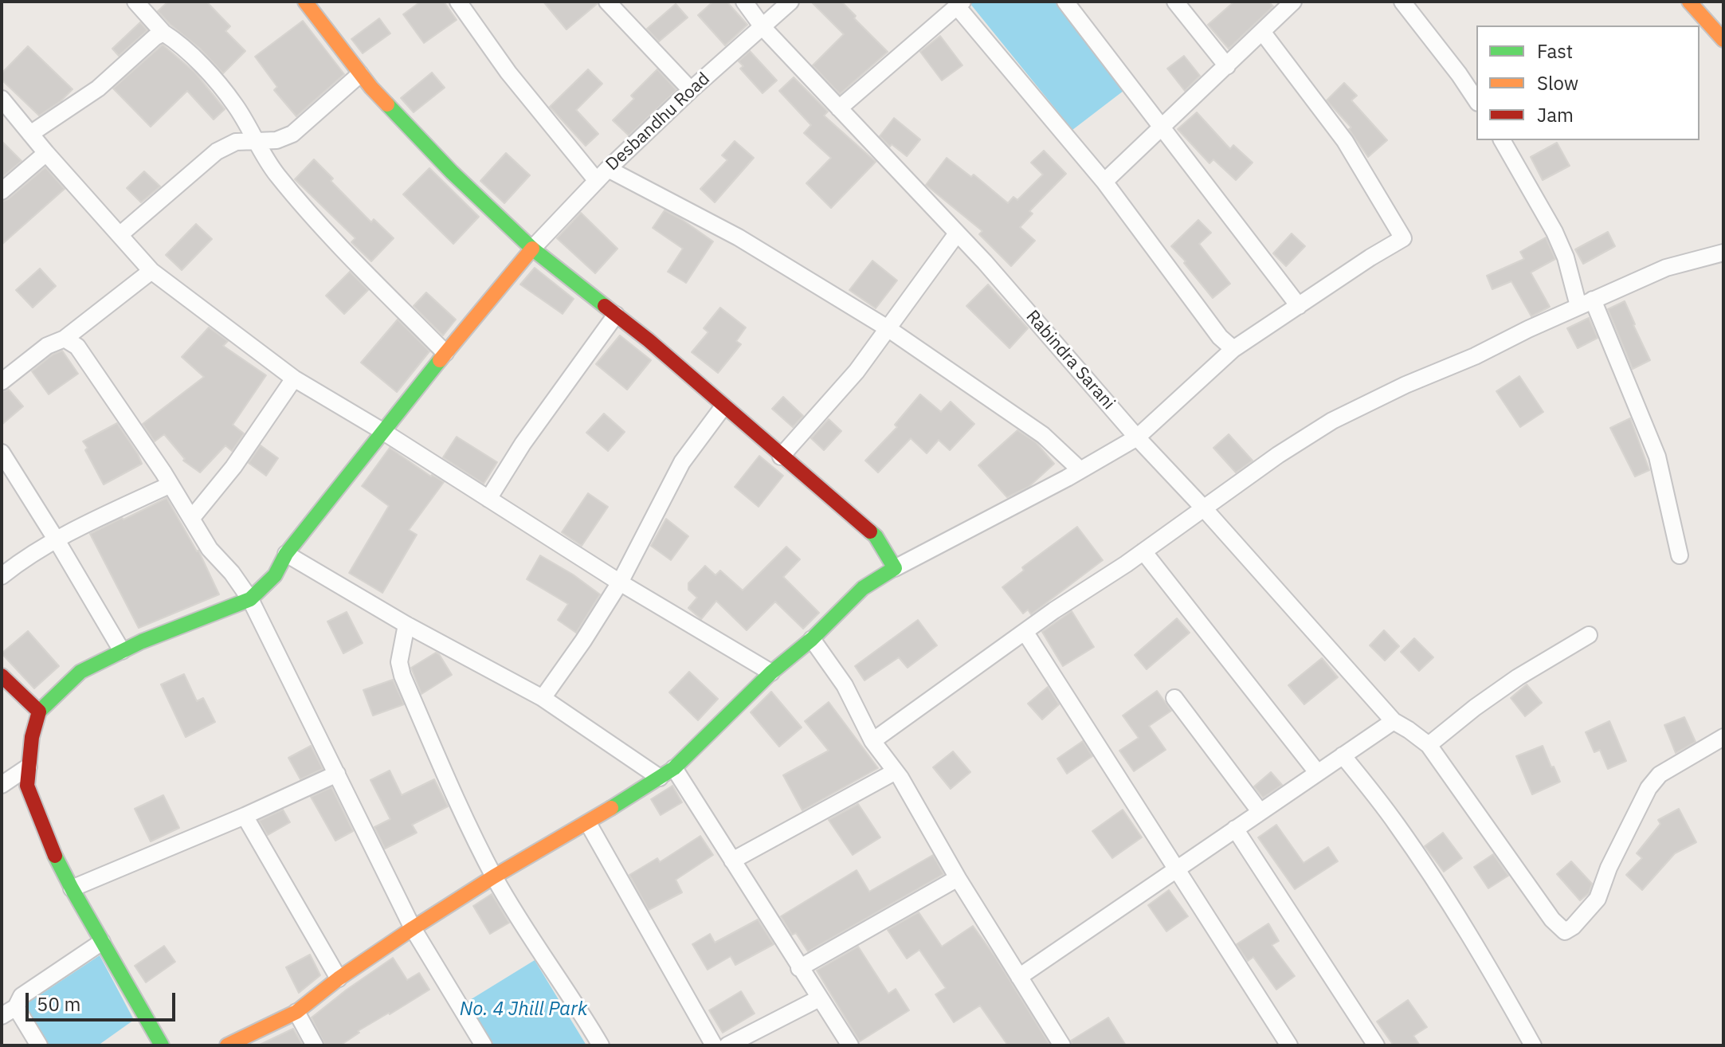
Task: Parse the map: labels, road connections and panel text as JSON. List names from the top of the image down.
{
  "streets": {
    "street": ["Desbandhu Road", "Rabindra Sarani"]
  },
  "crossings": [
    ["Desbandhu Road", "Rabindra Sarani"]
  ],
  "water": ["No. 4 Jhill Park"],
  "legend": ["Fast", "Slow", "Jam"],
  "scale_bar": "50 m"
}
